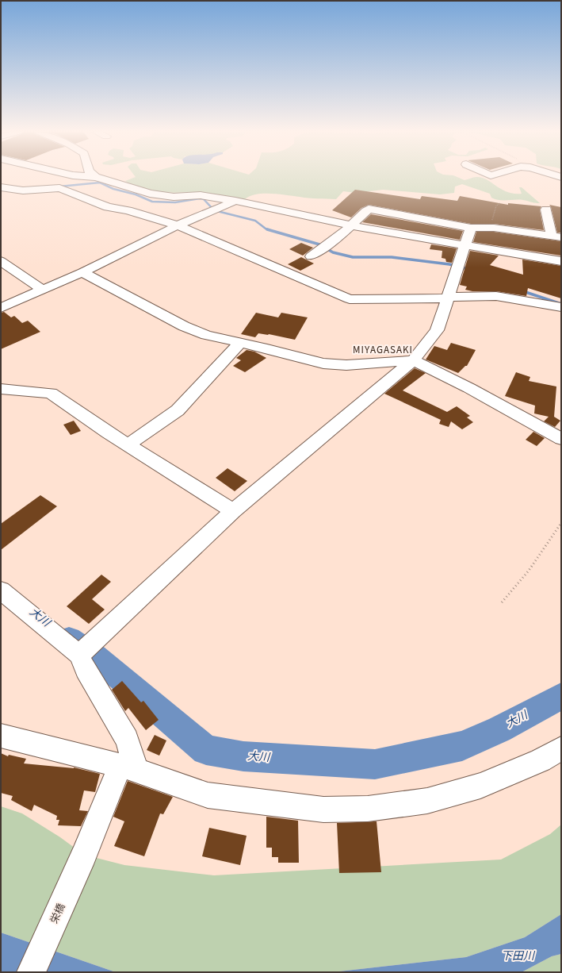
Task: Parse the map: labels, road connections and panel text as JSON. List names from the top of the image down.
{
  "streets": {
    "street": ["栄橋"]
  },
  "districts": ["MIYAGASAKI"],
  "water": ["大川", "下田川"]
}
